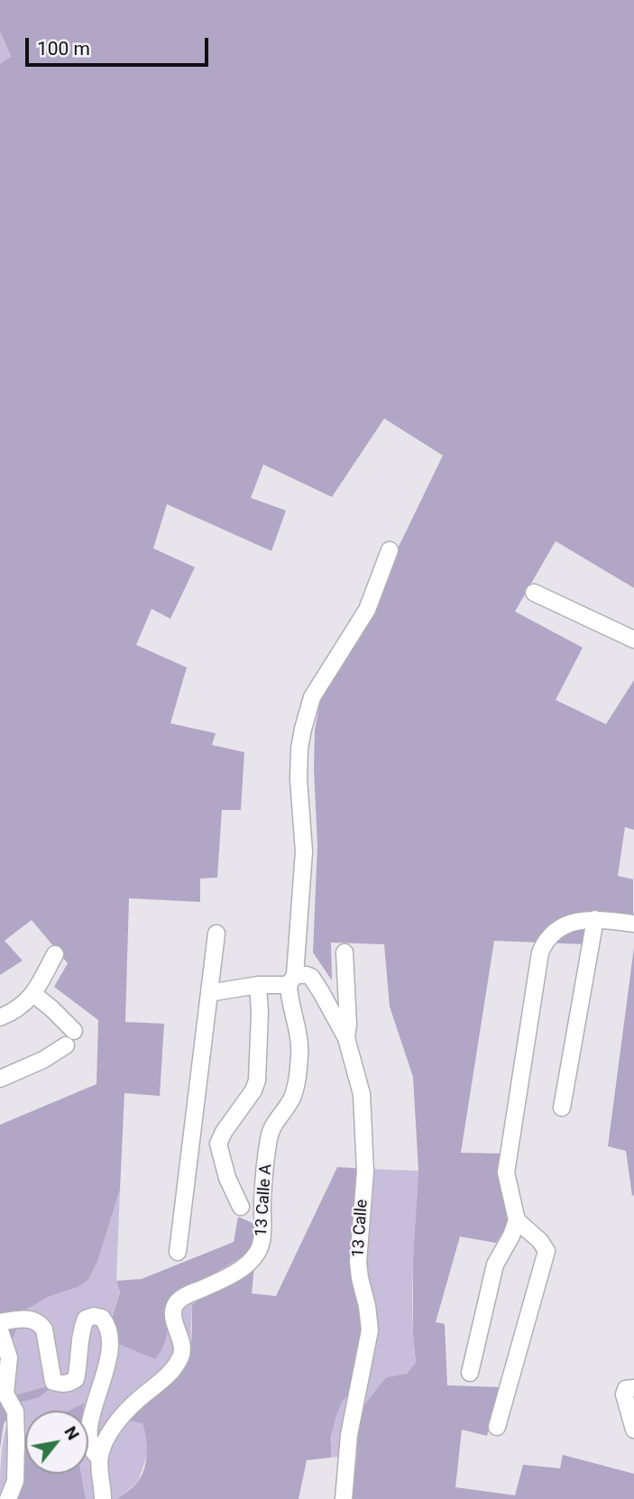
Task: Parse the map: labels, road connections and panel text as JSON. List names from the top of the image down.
{
  "streets": {
    "street": ["13 Calle A", "13 Calle"]
  },
  "crossings": [
    ["13 Calle A", "13 Calle"]
  ],
  "scale_bar": "100 m",
  "north": "top right"
}
